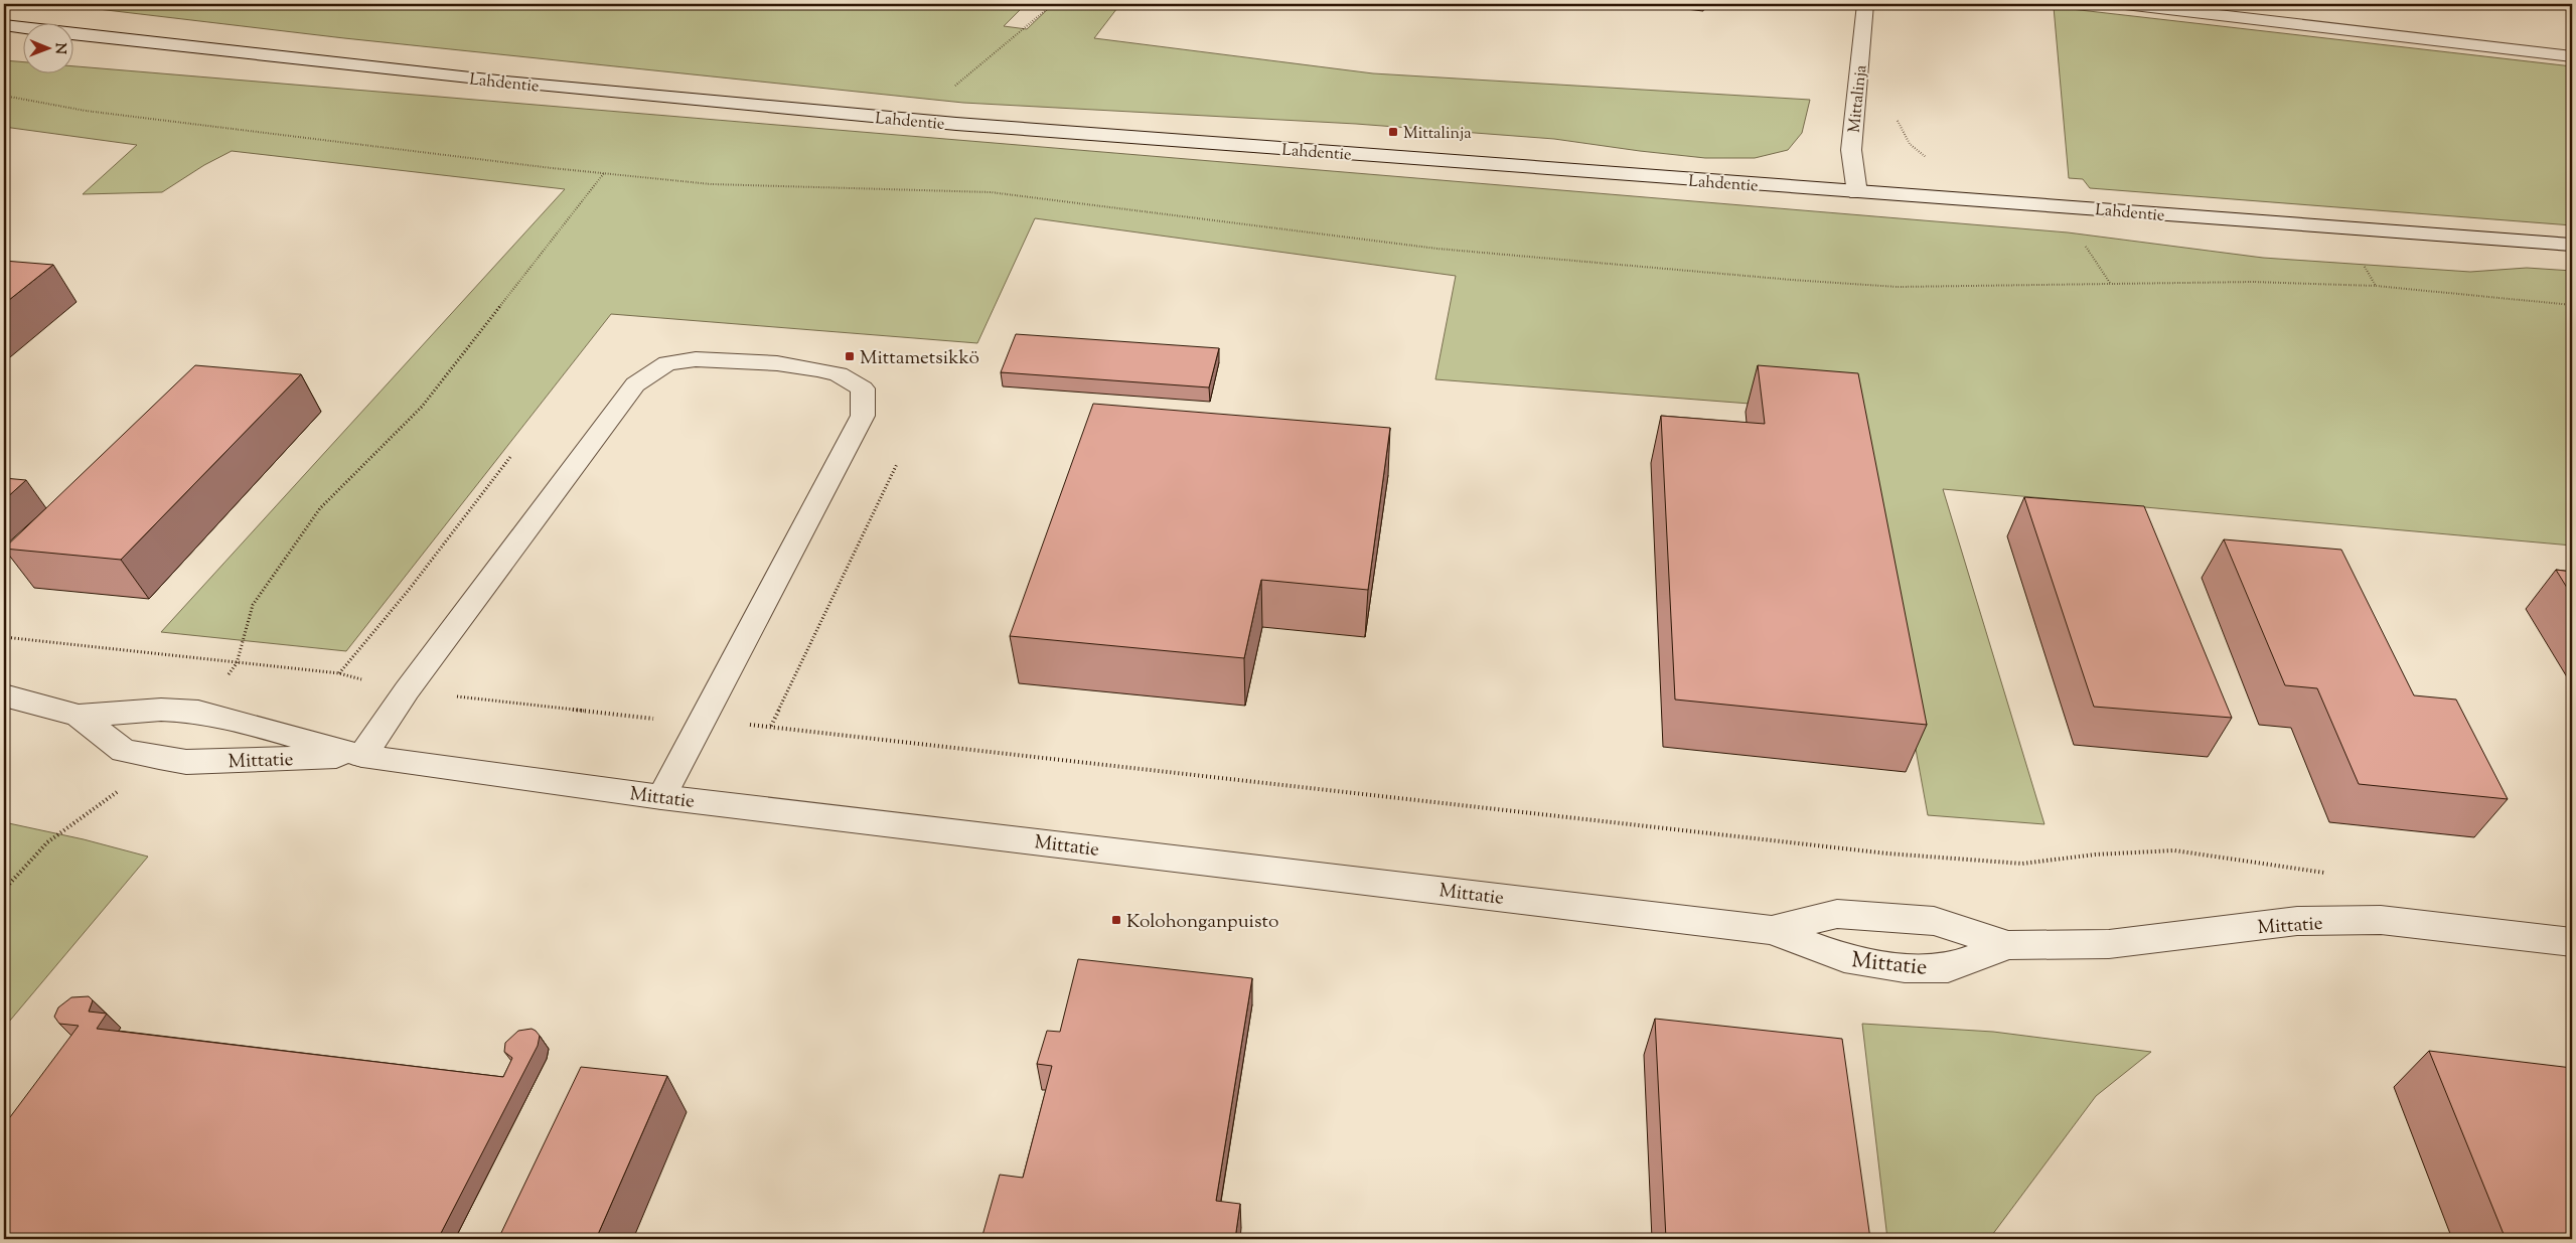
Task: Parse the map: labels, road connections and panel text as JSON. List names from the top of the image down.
{
  "streets": {
    "main road": ["Lahdentie", "Mittalinja", "Mittatie"]
  },
  "crossings": [
    ["Lahdentie", "Mittalinja"]
  ],
  "places": {
    "transit": ["Mittalinja", "Mittametsikkö", "Kolohonganpuisto"]
  },
  "north": "right"
}
